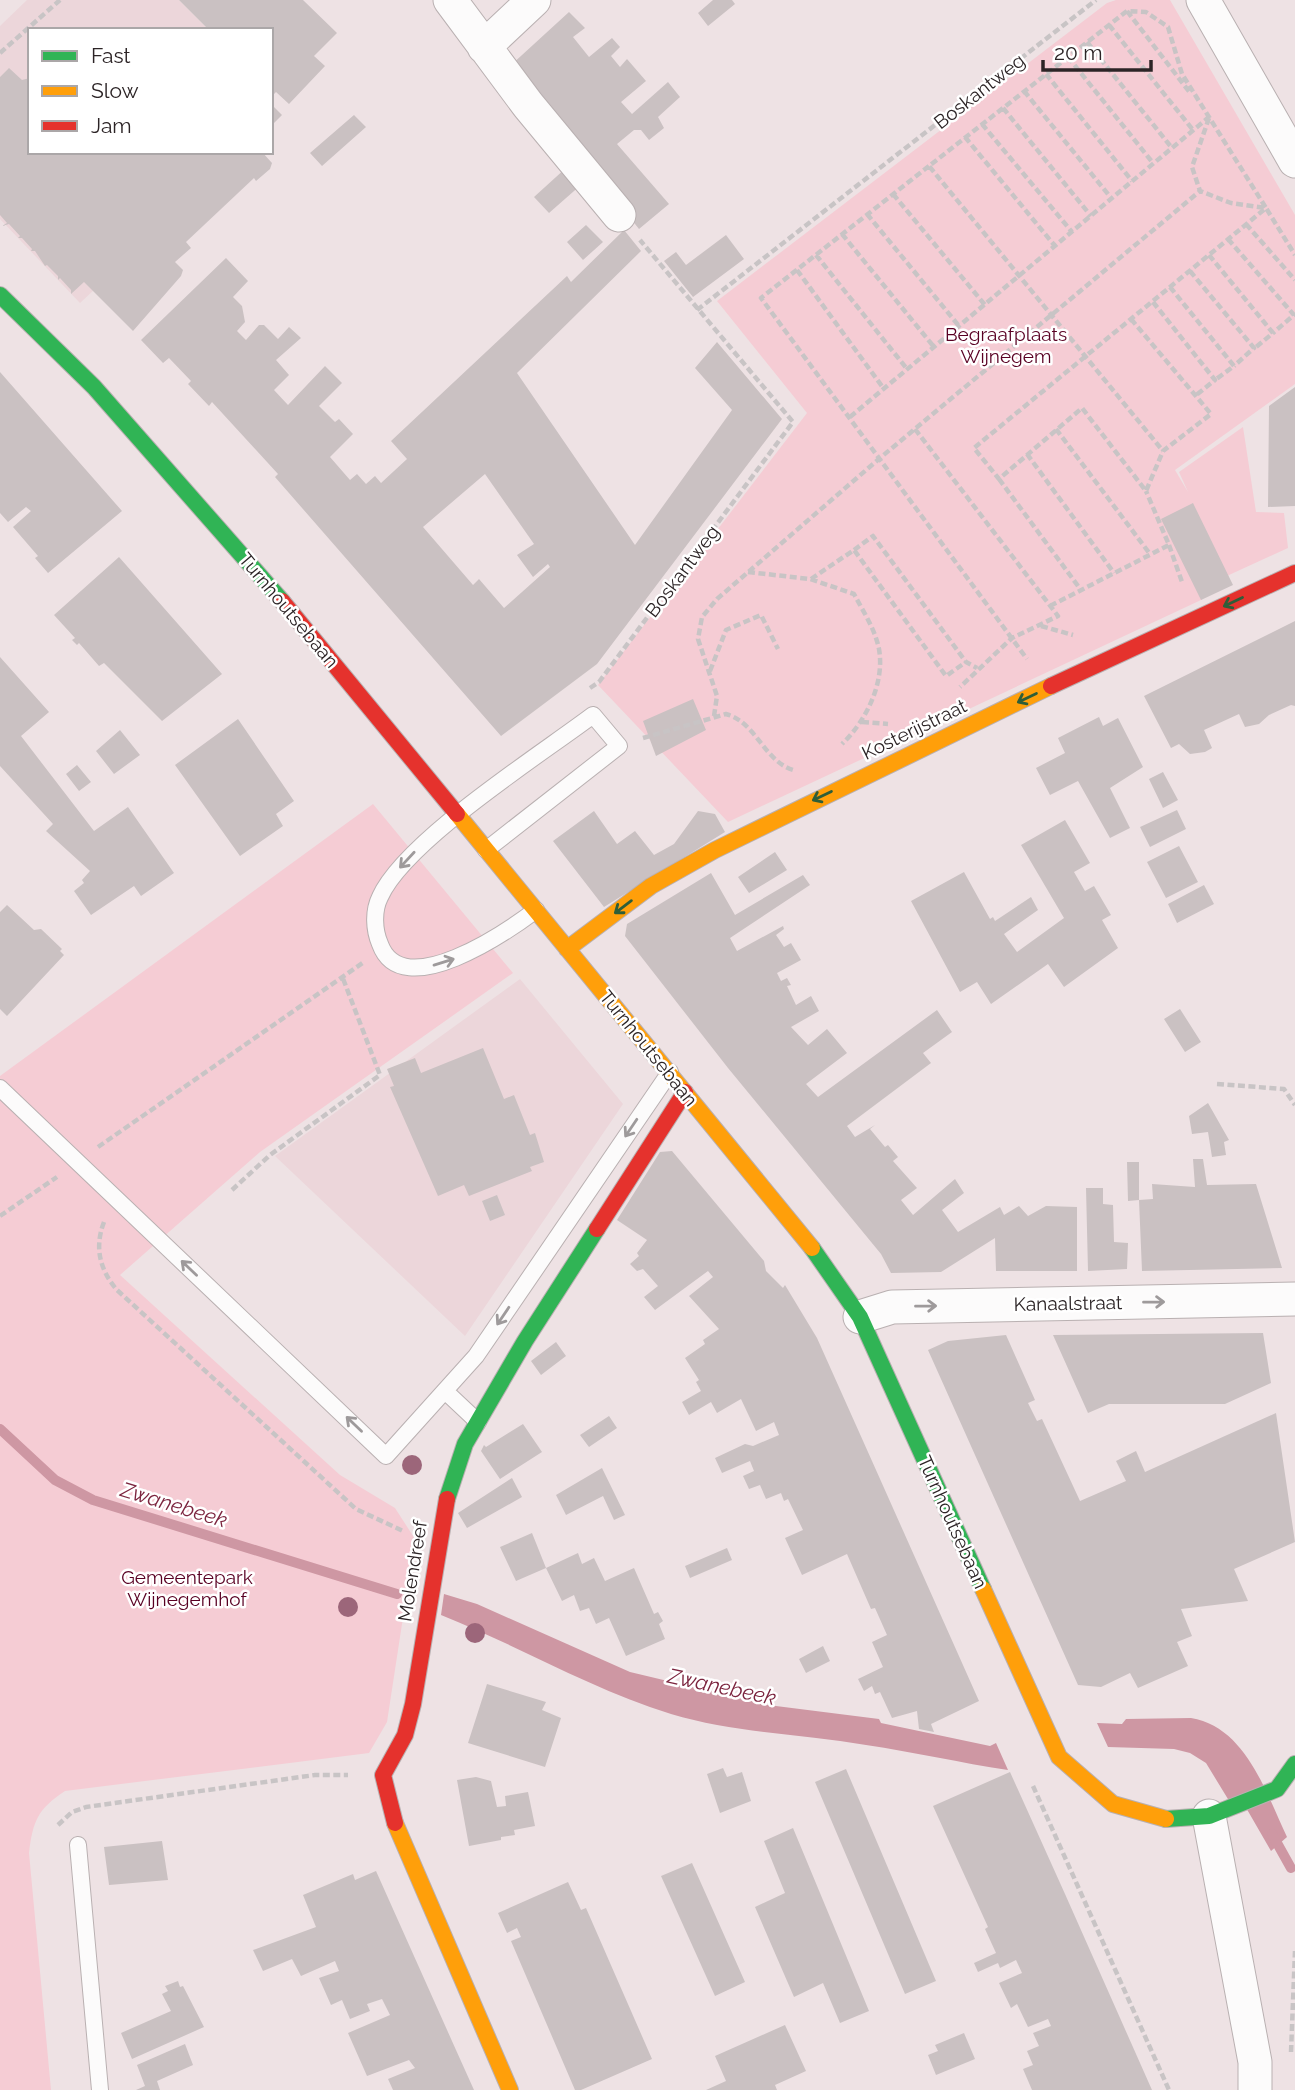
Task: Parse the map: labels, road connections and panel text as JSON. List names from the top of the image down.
{
  "streets": {
    "main road": ["Turnhoutsebaan", "Kosterijstraat", "Molendreef"],
    "street": ["Kanaalstraat"],
    "path": ["Boskantweg"]
  },
  "crossings": [
    ["Turnhoutsebaan", "Kosterijstraat"],
    ["Turnhoutsebaan", "Kanaalstraat"],
    ["Turnhoutsebaan", "Molendreef"]
  ],
  "one_way": ["Kosterijstraat", "Kanaalstraat"],
  "water": ["Zwanebeek"],
  "parks": ["Begraafplaats Wijnegem", "Gemeentepark Wijnegemhof"],
  "legend": ["Fast", "Slow", "Jam"],
  "scale_bar": "20 m"
}
